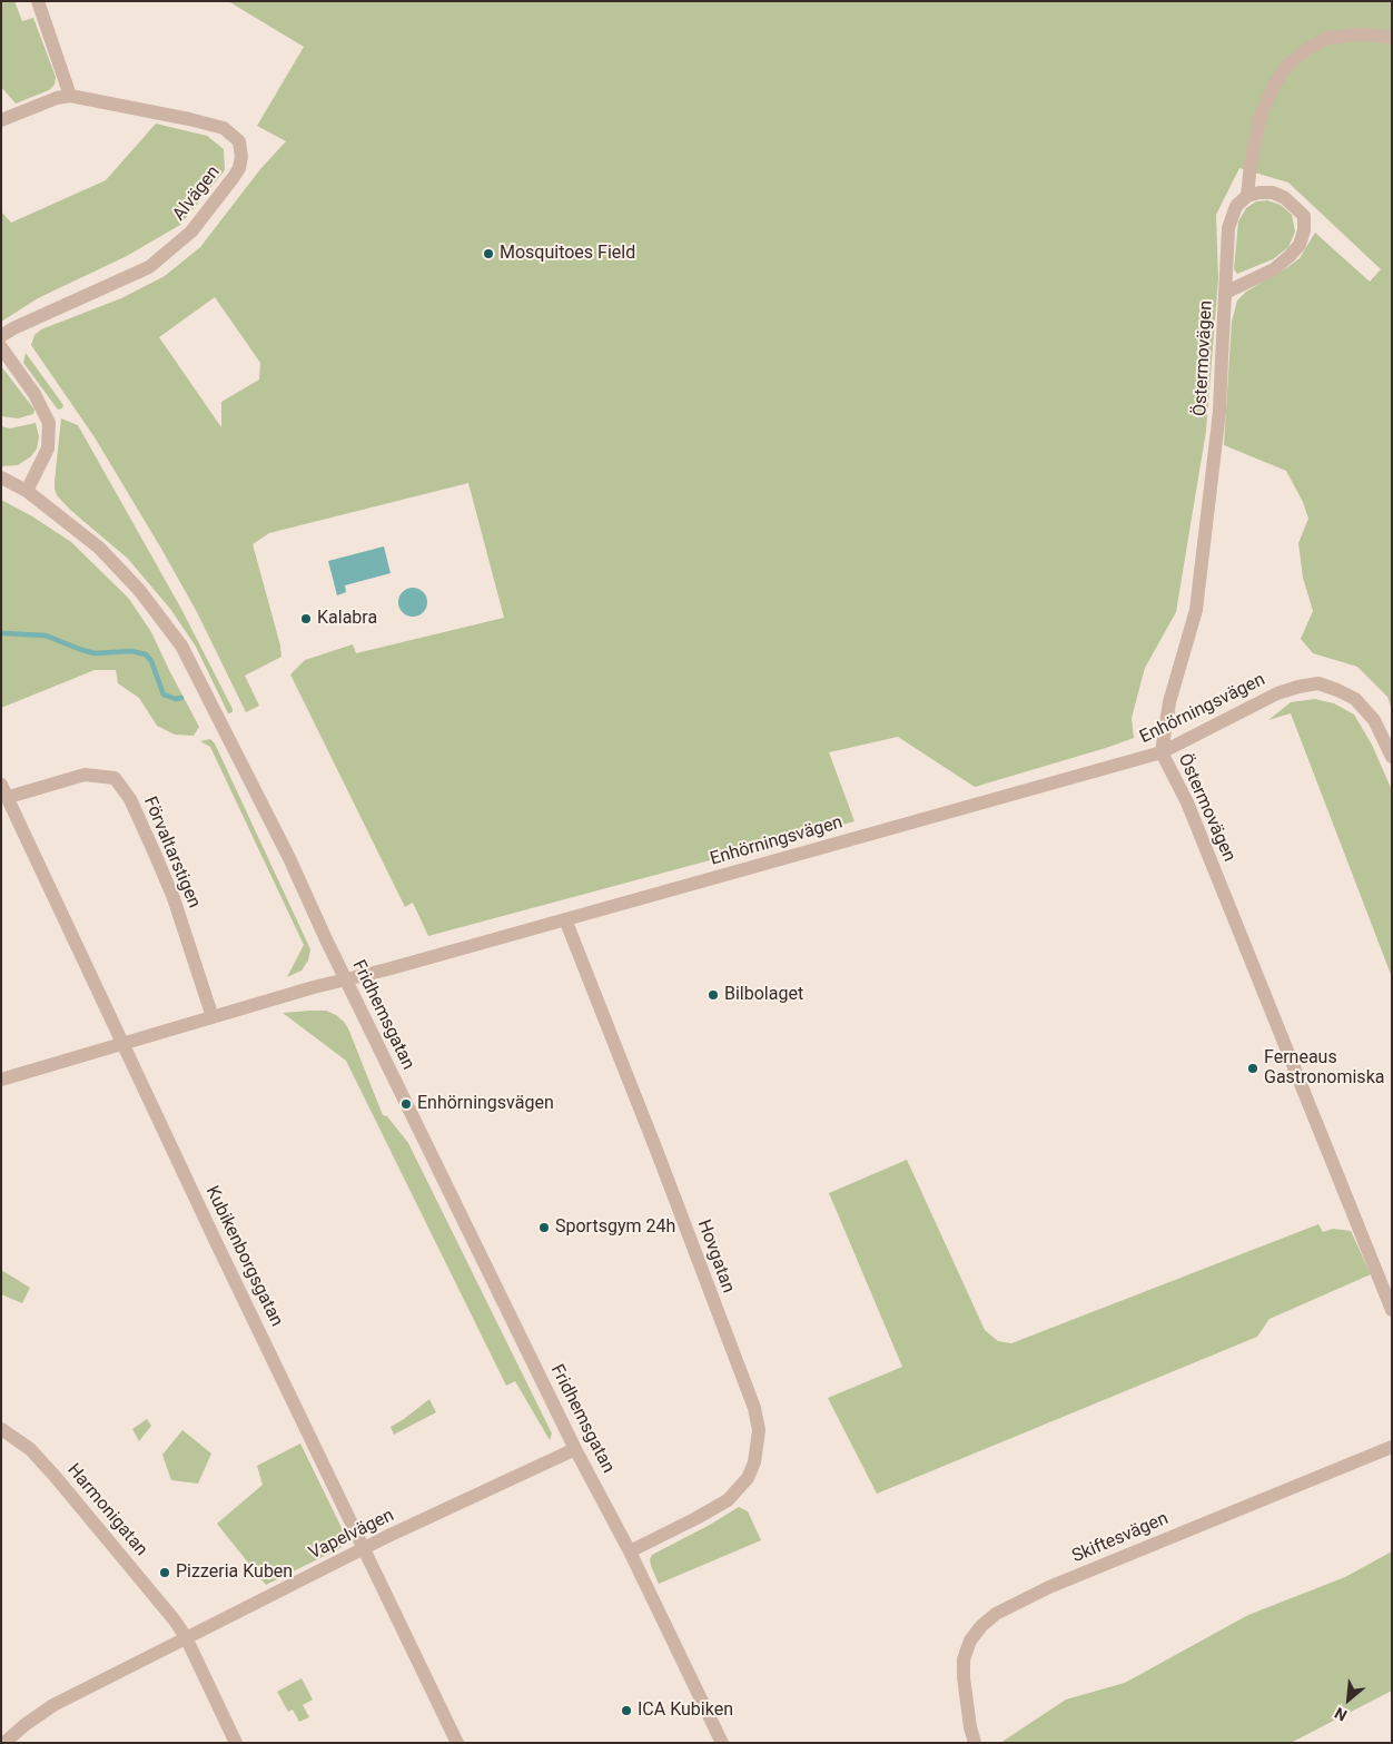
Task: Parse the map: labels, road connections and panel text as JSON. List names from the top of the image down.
{
  "streets": {
    "street": [
      "Alvägen",
      "Östermovägen",
      "Enhörningsvägen",
      "Förvaltarstigen",
      "Fridhemsgatan",
      "Kubikenborgsgatan",
      "Hovgatan",
      "Harmonigatan",
      "Vapelvägen",
      "Skiftesvägen"
    ]
  },
  "crossings": [
    ["Östermovägen", "Enhörningsvägen"],
    ["Enhörningsvägen", "Förvaltarstigen"],
    ["Enhörningsvägen", "Fridhemsgatan"],
    ["Enhörningsvägen", "Kubikenborgsgatan"],
    ["Enhörningsvägen", "Hovgatan"],
    ["Förvaltarstigen", "Kubikenborgsgatan"],
    ["Fridhemsgatan", "Hovgatan"],
    ["Fridhemsgatan", "Vapelvägen"],
    ["Kubikenborgsgatan", "Vapelvägen"],
    ["Harmonigatan", "Vapelvägen"]
  ],
  "places": [
    "Mosquitoes Field",
    "Kalabra",
    "Bilbolaget",
    "Ferneaus Gastronomiska",
    "Enhörningsvägen",
    "Sportsgym 24h",
    "Pizzeria Kuben",
    "ICA Kubiken"
  ],
  "north": "bottom left"
}
